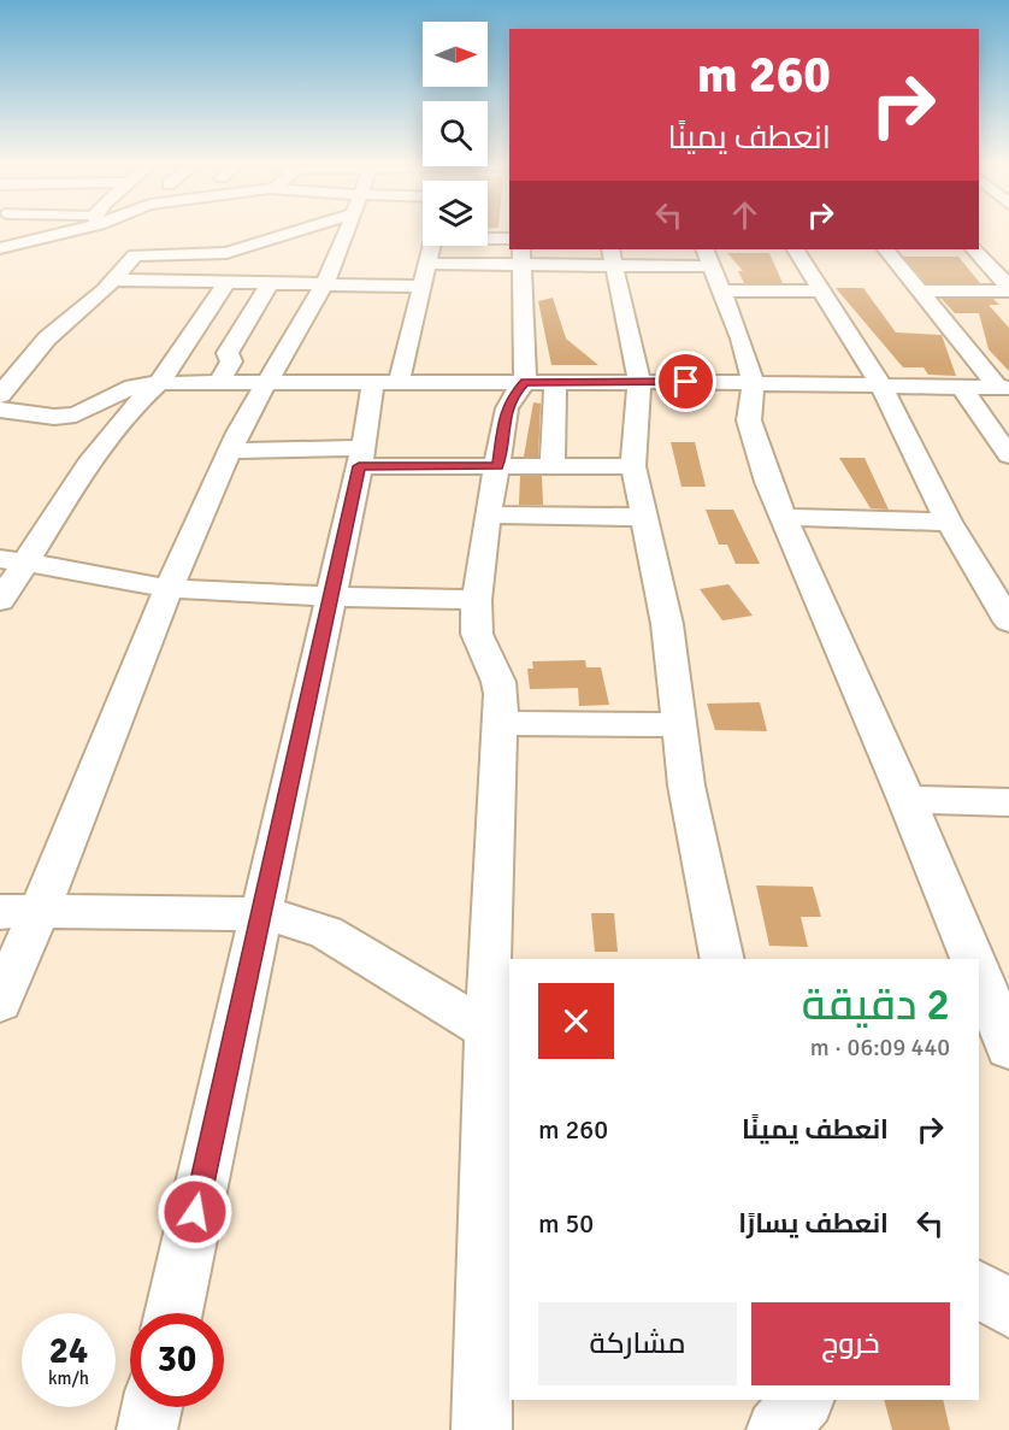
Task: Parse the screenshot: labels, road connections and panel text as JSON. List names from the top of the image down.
{
  "north": "right",
  "page": {
    "turn": ["260 m", "انعطف يمينًا"],
    "heading": ["2 دقيقة", "440 m · 06:09"],
    "list": [
      {
        "name": "انعطف يمينًا",
        "value": "260 m"
      },
      {
        "name": "انعطف يسارًا",
        "value": "50 m"
      }
    ],
    "buttons": ["خروج", "مشاركة"],
    "speed": "24 km/h",
    "limit": "30"
  }
}
